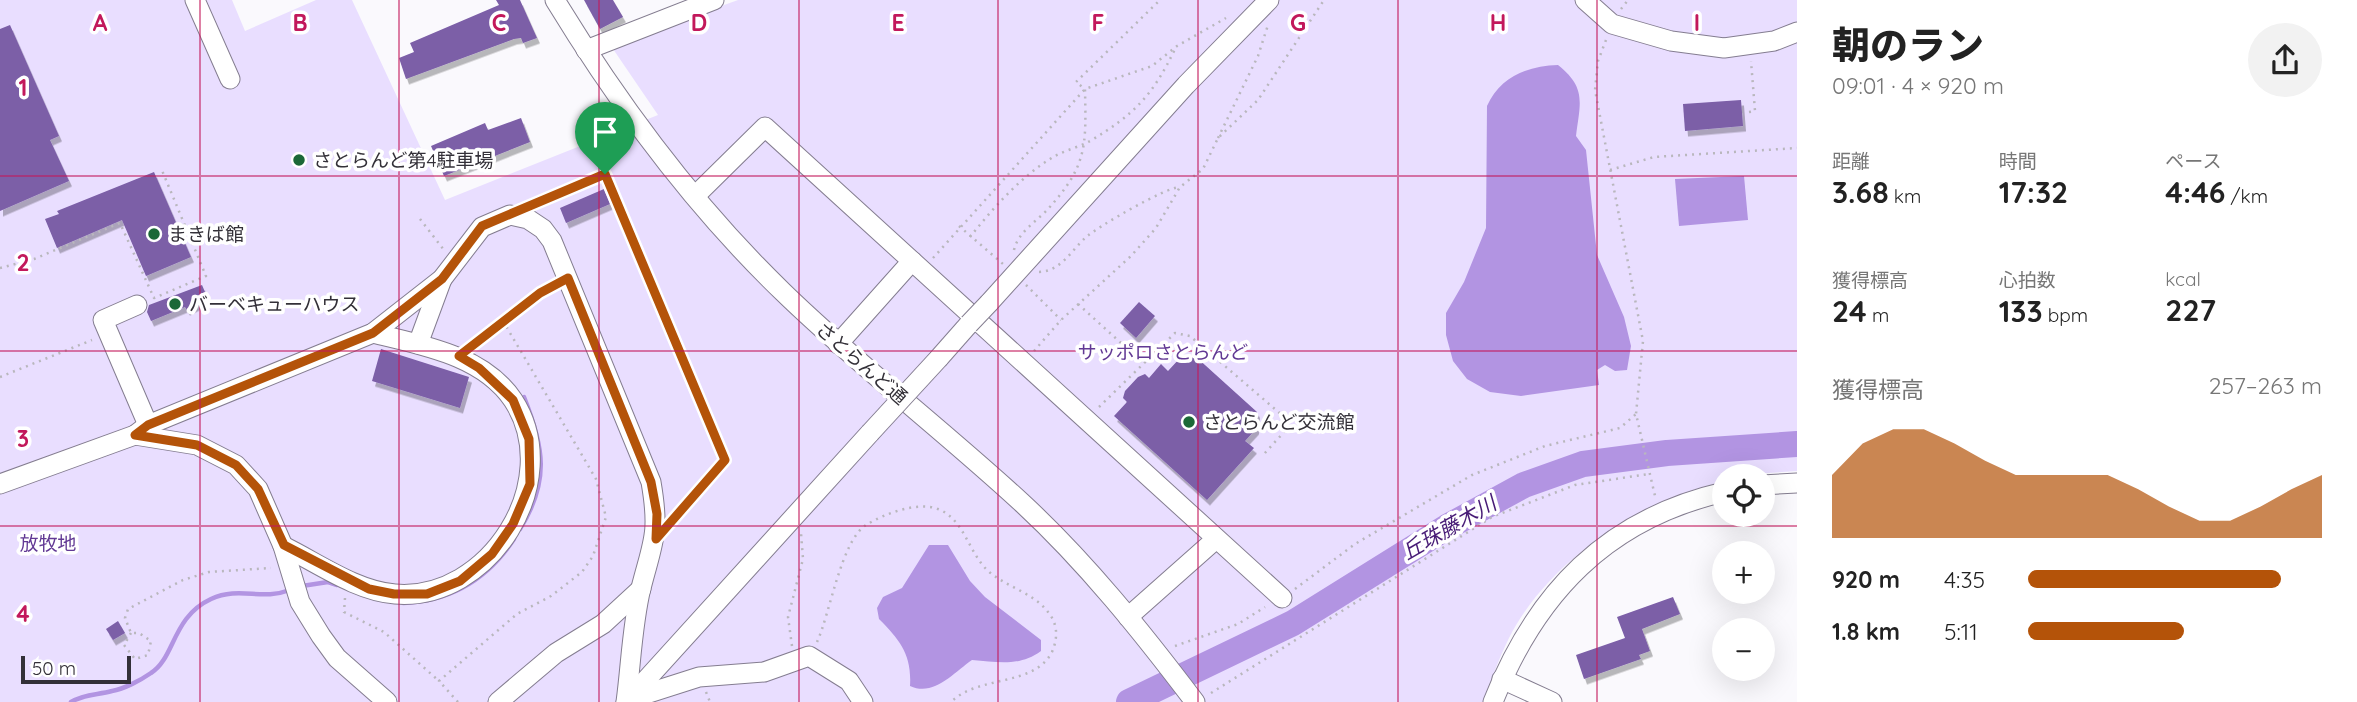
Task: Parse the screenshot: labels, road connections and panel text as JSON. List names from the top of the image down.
{
  "streets": {
    "street": ["さとらんど通"]
  },
  "water": ["丘珠藤木川"],
  "parks": ["サッポロさとらんど", "放牧地"],
  "places": [
    "さとらんど第4駐車場",
    "まきば館",
    "バーベキューハウス",
    "さとらんど交流館"
  ],
  "scale_bar": "50 m",
  "page": {
    "heading": ["朝のラン", "09:01 · 4 × 920 m"],
    "stats": [
      ["距離", "3.68 km"],
      ["時間", "17:32"],
      ["ペース", "4:46 /km"],
      ["獲得標高", "24 m"],
      ["心拍数", "133 bpm"],
      ["kcal", "227"]
    ],
    "chart": ["獲得標高", "257–263 m"],
    "map_buttons": ["+", "−"],
    "list": [
      {
        "name": "920 m",
        "note": "4:35"
      },
      {
        "name": "1.8 km",
        "note": "5:11"
      }
    ],
    "scale": "50 m"
  },
  "grid": {
    "columns": [
      "A",
      "B",
      "C",
      "D",
      "E",
      "F",
      "G",
      "H",
      "I"
    ],
    "rows": [
      "1",
      "2",
      "3",
      "4"
    ]
  }
}
